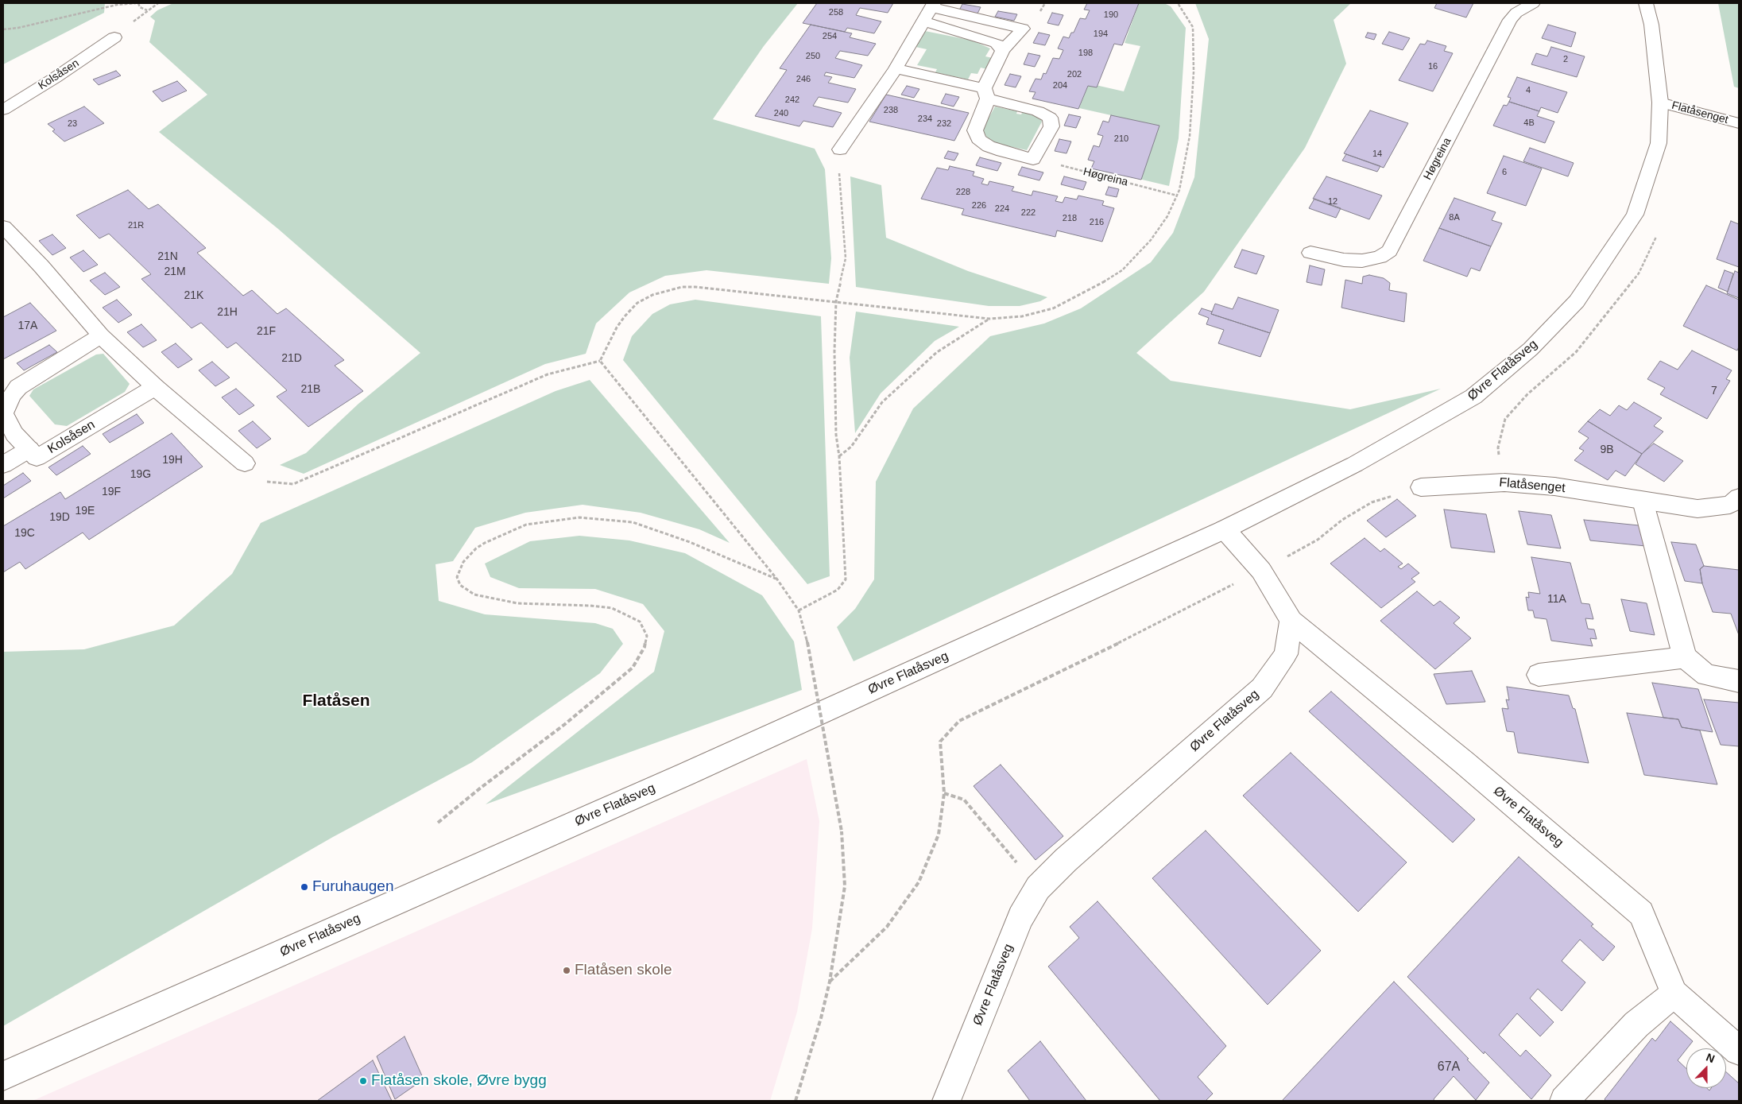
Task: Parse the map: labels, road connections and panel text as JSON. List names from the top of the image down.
{
  "streets": {
    "street": [
      "Kolsåsen",
      "Flatåsenget",
      "Høgreina",
      "Øvre Flatåsveg"
    ]
  },
  "crossings": [
    ["Flatåsenget", "Øvre Flatåsveg"]
  ],
  "districts": ["Flatåsen"],
  "places": ["Furuhaugen", "Flatåsen skole", "Flatåsen skole, Øvre bygg"],
  "house_numbers": [
    "258",
    "190",
    "194",
    "254",
    "198",
    "250",
    "2",
    "16",
    "202",
    "246",
    "204",
    "4",
    "242",
    "238",
    "240",
    "234",
    "4B",
    "23",
    "232",
    "210",
    "14",
    "6",
    "228",
    "12",
    "226",
    "224",
    "222",
    "8A",
    "218",
    "216",
    "21R",
    "21N",
    "21M",
    "21K",
    "21H",
    "17A",
    "21F",
    "21D",
    "21B",
    "7",
    "9B",
    "19H",
    "19G",
    "19F",
    "19E",
    "19D",
    "19C",
    "11A",
    "67A"
  ],
  "north": "top"
}
